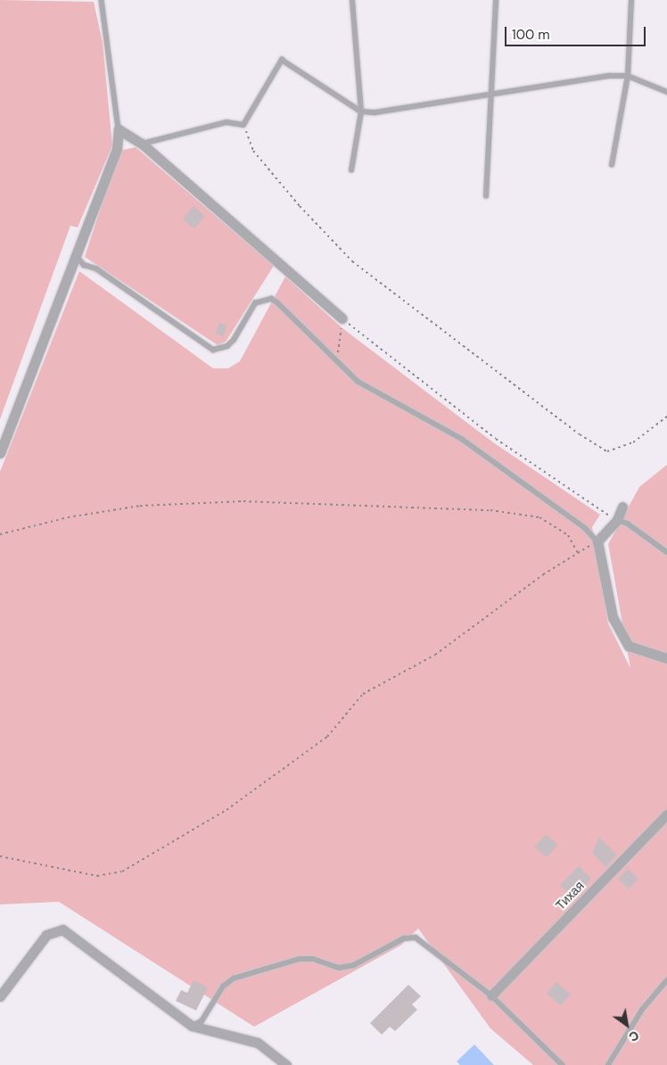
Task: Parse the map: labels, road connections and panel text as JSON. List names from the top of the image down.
{
  "streets": {
    "street": ["Тихая"]
  },
  "scale_bar": "100 m",
  "north": "bottom right"
}
